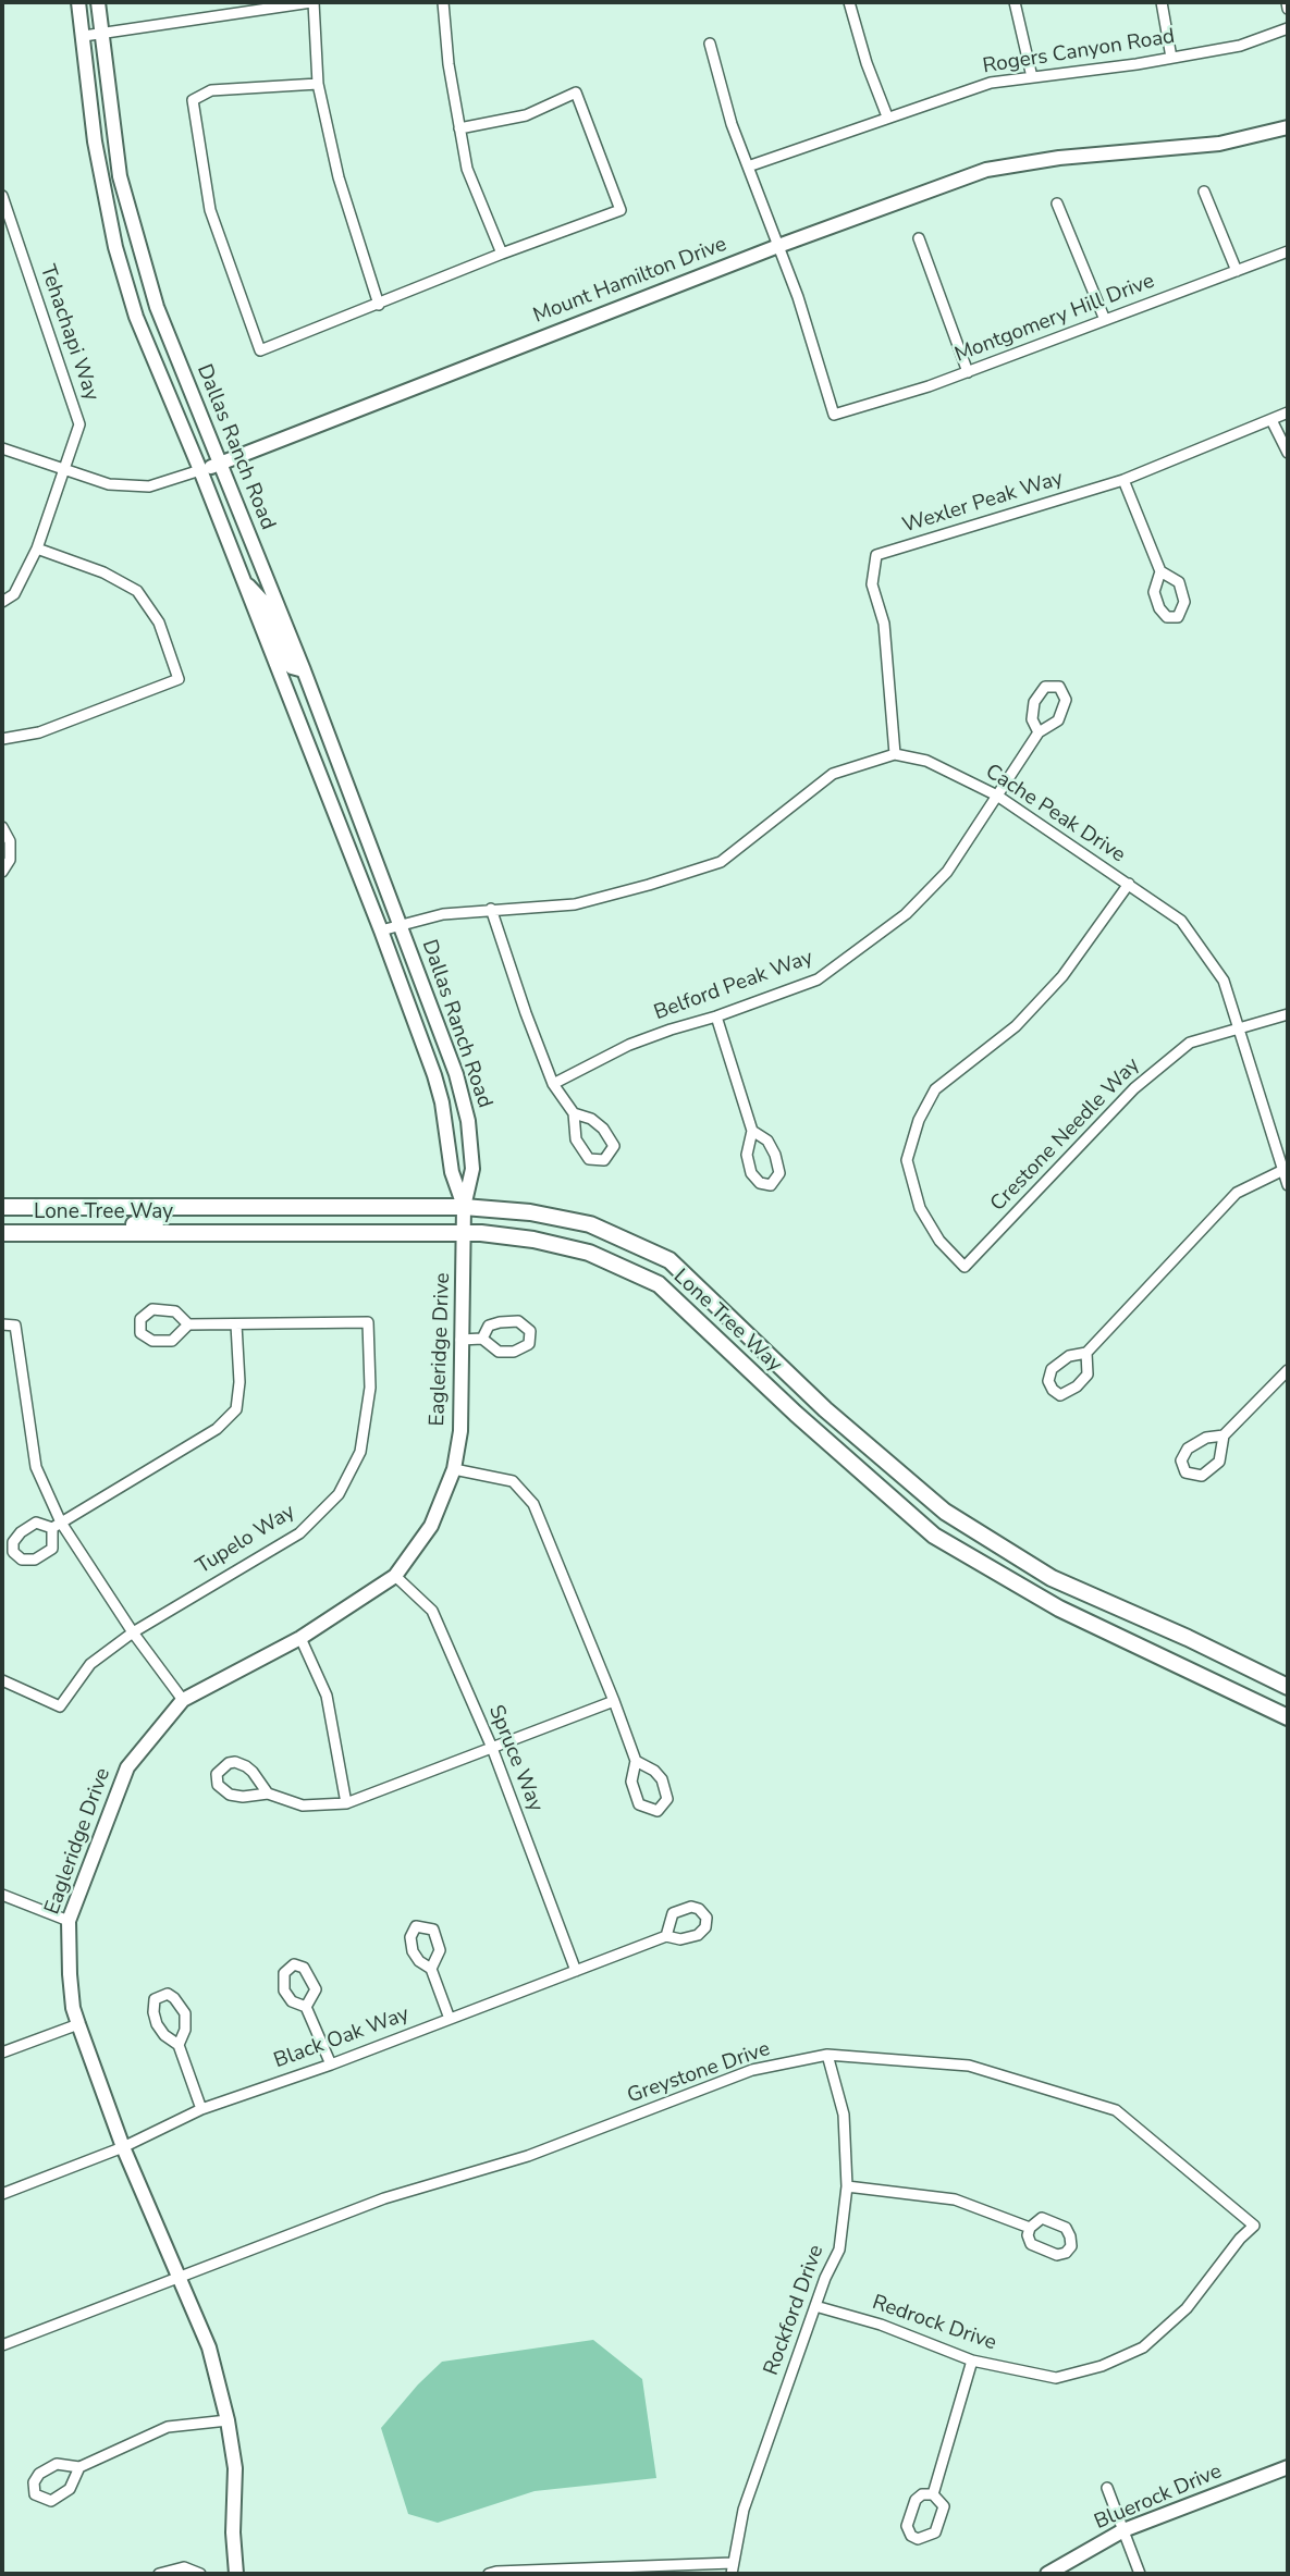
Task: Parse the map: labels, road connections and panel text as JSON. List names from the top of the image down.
{
  "streets": {
    "main road": ["Lone Tree Way"],
    "street": [
      "Rogers Canyon Road",
      "Mount Hamilton Drive",
      "Montgomery Hill Drive",
      "Tehachapi Way",
      "Dallas Ranch Road",
      "Wexler Peak Way",
      "Cache Peak Drive",
      "Belford Peak Way",
      "Crestone Needle Way",
      "Eagleridge Drive",
      "Tupelo Way",
      "Spruce Way",
      "Black Oak Way",
      "Greystone Drive",
      "Rockford Drive",
      "Redrock Drive",
      "Bluerock Drive"
    ]
  },
  "crossings": [
    ["Mount Hamilton Drive", "Montgomery Hill Drive"],
    ["Mount Hamilton Drive", "Tehachapi Way"],
    ["Mount Hamilton Drive", "Dallas Ranch Road"],
    ["Dallas Ranch Road", "Lone Tree Way"],
    ["Dallas Ranch Road", "Eagleridge Drive"],
    ["Wexler Peak Way", "Cache Peak Drive"],
    ["Cache Peak Drive", "Belford Peak Way"],
    ["Cache Peak Drive", "Crestone Needle Way"],
    ["Lone Tree Way", "Eagleridge Drive"],
    ["Eagleridge Drive", "Spruce Way"],
    ["Eagleridge Drive", "Black Oak Way"],
    ["Eagleridge Drive", "Greystone Drive"],
    ["Spruce Way", "Black Oak Way"],
    ["Greystone Drive", "Rockford Drive"],
    ["Greystone Drive", "Redrock Drive"],
    ["Rockford Drive", "Redrock Drive"]
  ]
}
